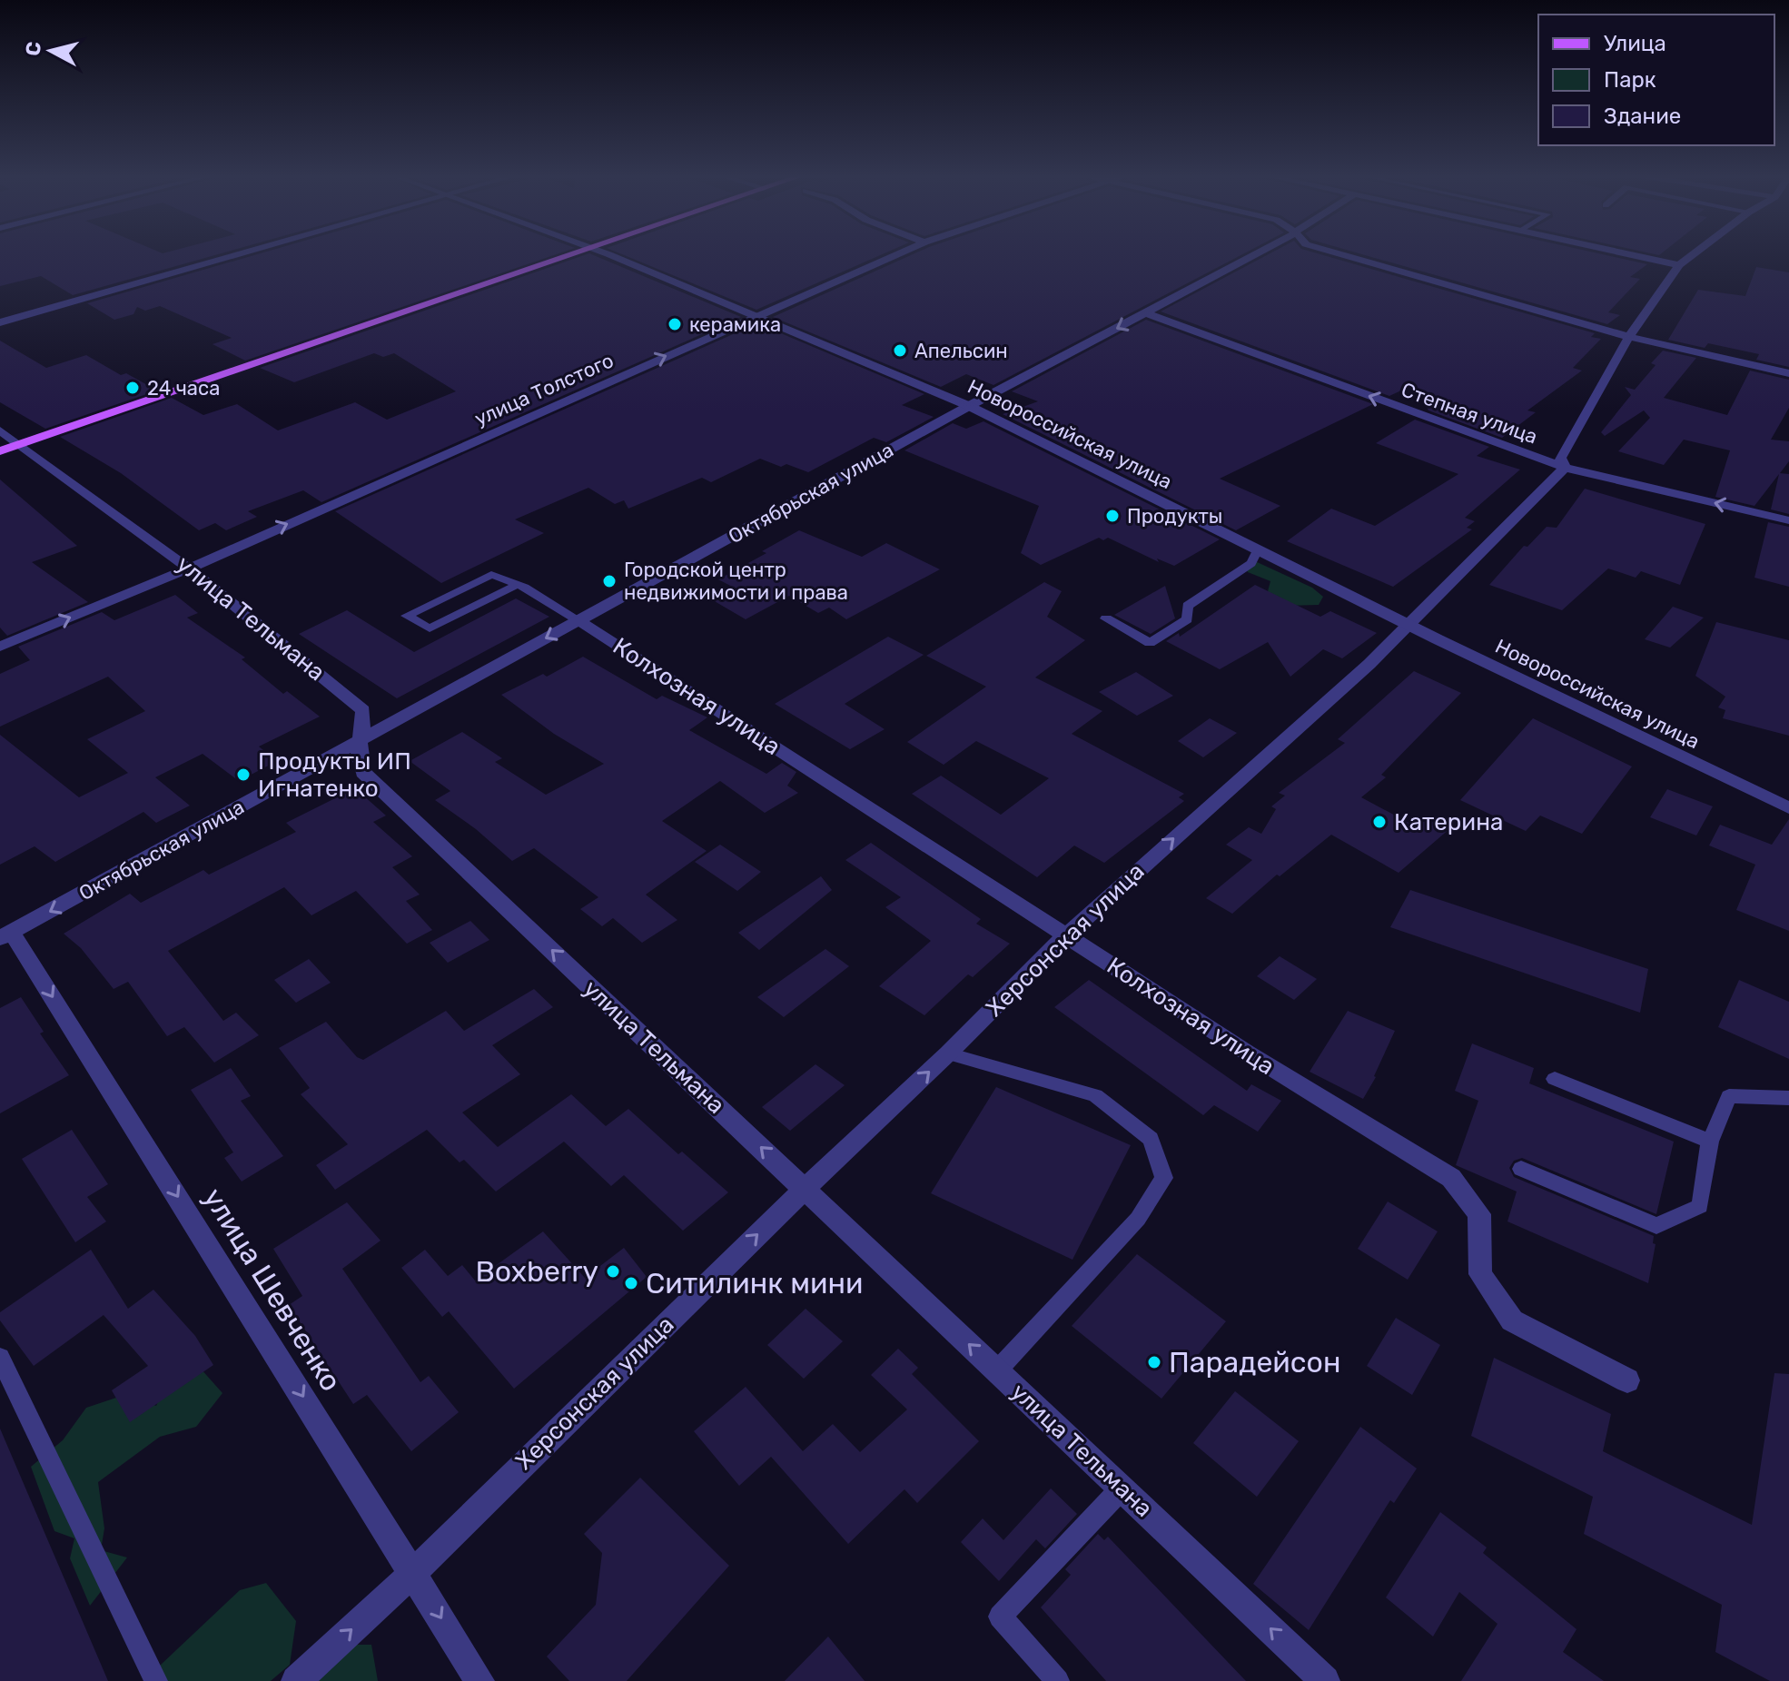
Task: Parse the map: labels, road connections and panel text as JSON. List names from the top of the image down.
{
  "streets": {
    "street": [
      "улица Толстого",
      "Степная улица",
      "Новороссийская улица",
      "Октябрьская улица",
      "улица Тельмана",
      "Колхозная улица",
      "Херсонская улица",
      "улица Шевченко"
    ]
  },
  "crossings": [
    ["улица Толстого", "Новороссийская улица"],
    ["улица Толстого", "улица Тельмана"],
    ["Степная улица", "Октябрьская улица"],
    ["Степная улица", "Херсонская улица"],
    ["Новороссийская улица", "Октябрьская улица"],
    ["Новороссийская улица", "Херсонская улица"],
    ["Октябрьская улица", "улица Тельмана"],
    ["Октябрьская улица", "Колхозная улица"],
    ["Октябрьская улица", "улица Шевченко"],
    ["улица Тельмана", "Херсонская улица"],
    ["Колхозная улица", "Херсонская улица"],
    ["Херсонская улица", "улица Шевченко"]
  ],
  "one_way": [
    "улица Толстого",
    "Октябрьская улица",
    "улица Тельмана",
    "Херсонская улица",
    "улица Шевченко"
  ],
  "places": [
    "керамика",
    "Апельсин",
    "24 часа",
    "Продукты",
    "Городской центр недвижимости и права",
    "Продукты ИП Игнатенко",
    "Катерина",
    "Boxberry",
    "Ситилинк мини",
    "Парадейсон"
  ],
  "legend": ["Улица", "Парк", "Здание"],
  "north": "left"
}
